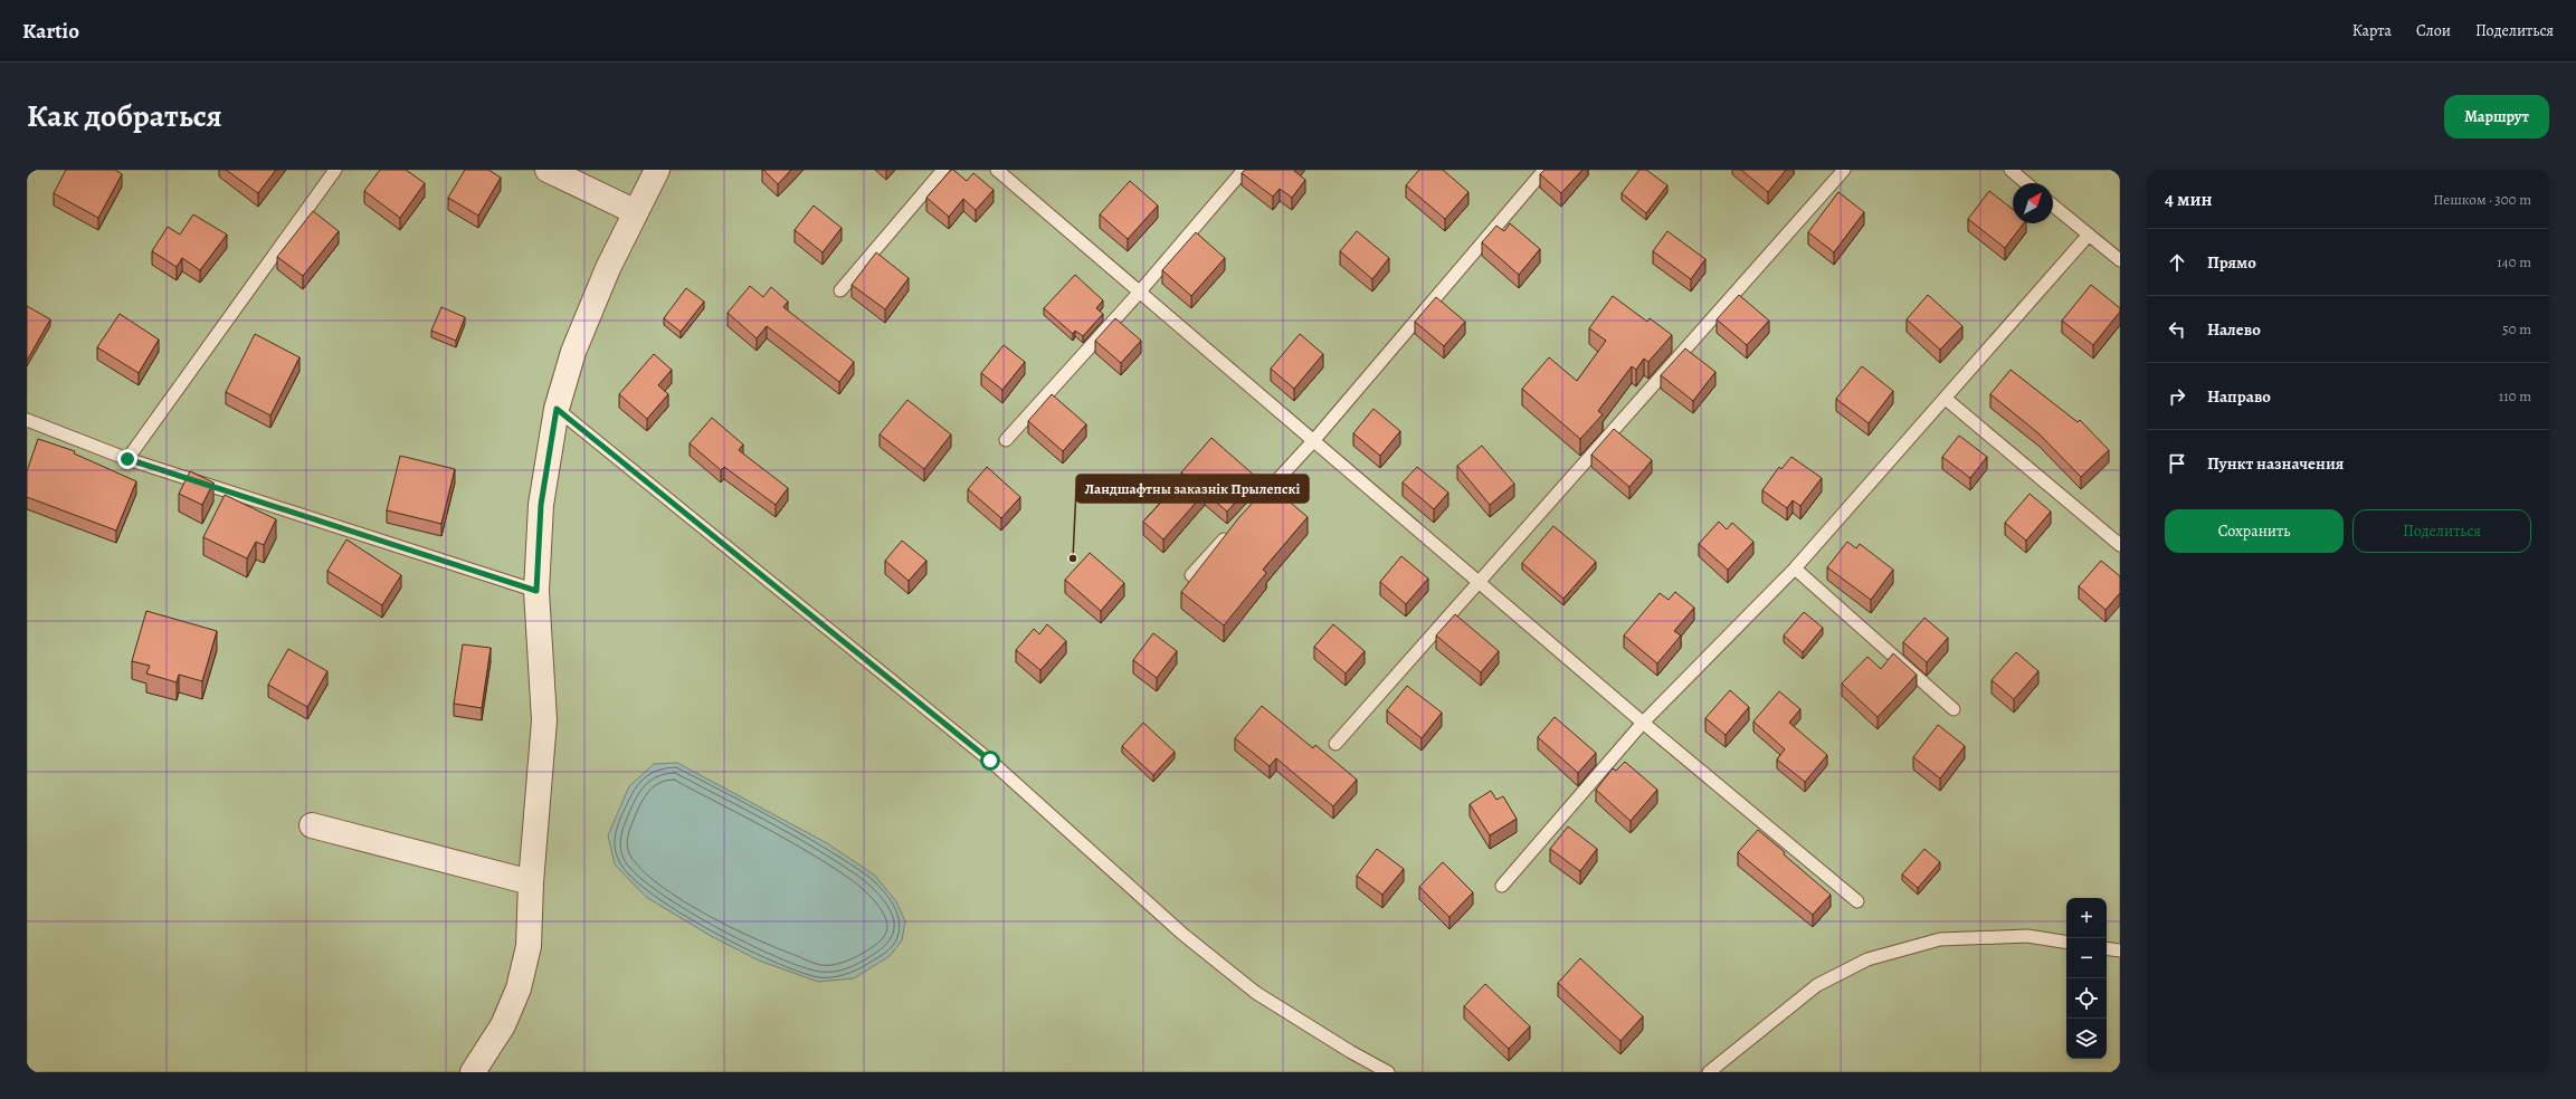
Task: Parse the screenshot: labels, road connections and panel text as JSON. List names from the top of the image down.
{
  "places": ["Ландшафтны заказнік Прылепскі"],
  "north": "top right",
  "page": {
    "header": "Kartio",
    "nav": ["Карта", "Слои", "Поделиться"],
    "title": "Как добраться",
    "buttons": [
      "Маршрут",
      ["Сохранить", "Поделиться"]
    ],
    "heading": ["4 мин", "Пешком · 300 m"],
    "list": [
      ["Прямо", "140 m"],
      ["Налево", "50 m"],
      ["Направо", "110 m"],
      "Пункт назначения"
    ],
    "map_buttons": ["+", "−"]
  }
}
